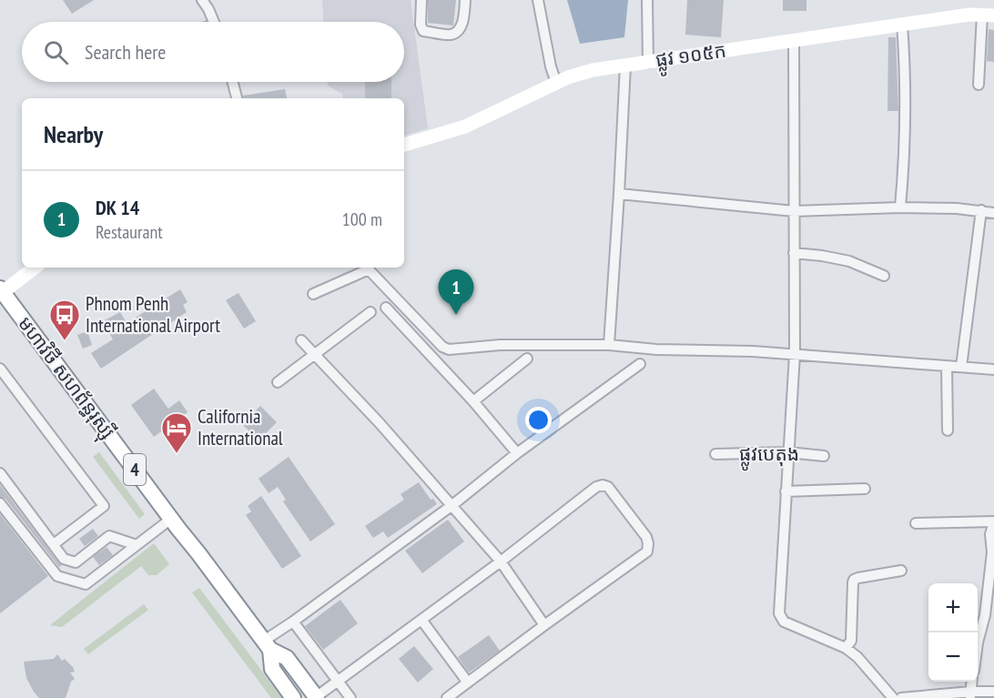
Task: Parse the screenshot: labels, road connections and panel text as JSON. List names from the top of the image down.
{
  "streets": {
    "highway": ["មហាវិថី សហព័ន្ធរុស្ស៊ី", "4"],
    "main road": ["ផ្លូវ ១០៥ក"],
    "street": ["ផ្លូវបេតុង"]
  },
  "places": {
    "bus stop": ["Phnom Penh International Airport"],
    "hotel": ["California International"]
  },
  "page": {
    "search": "Search here",
    "heading": "Nearby",
    "list": [
      {
        "mark": "1",
        "name": "DK 14",
        "note": "Restaurant",
        "value": "100 m"
      }
    ],
    "pins": "1",
    "map_buttons": ["+", "−"]
  }
}
